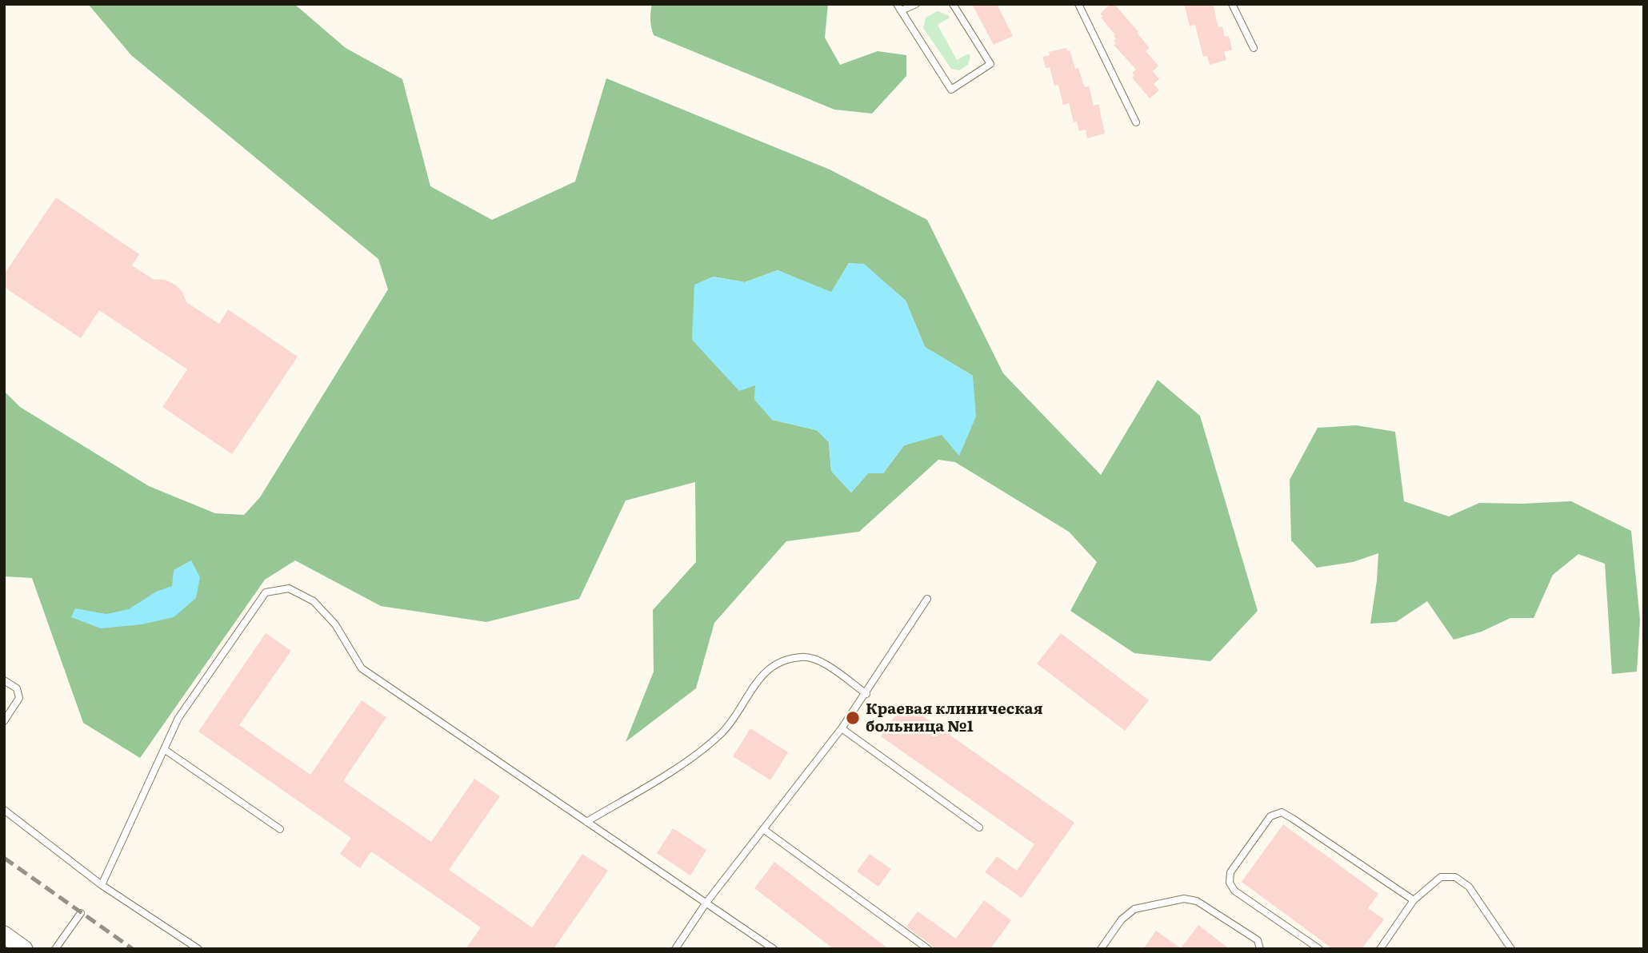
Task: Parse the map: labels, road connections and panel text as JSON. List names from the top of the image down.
{
  "places": ["Краевая клиническая больница №1"]
}
